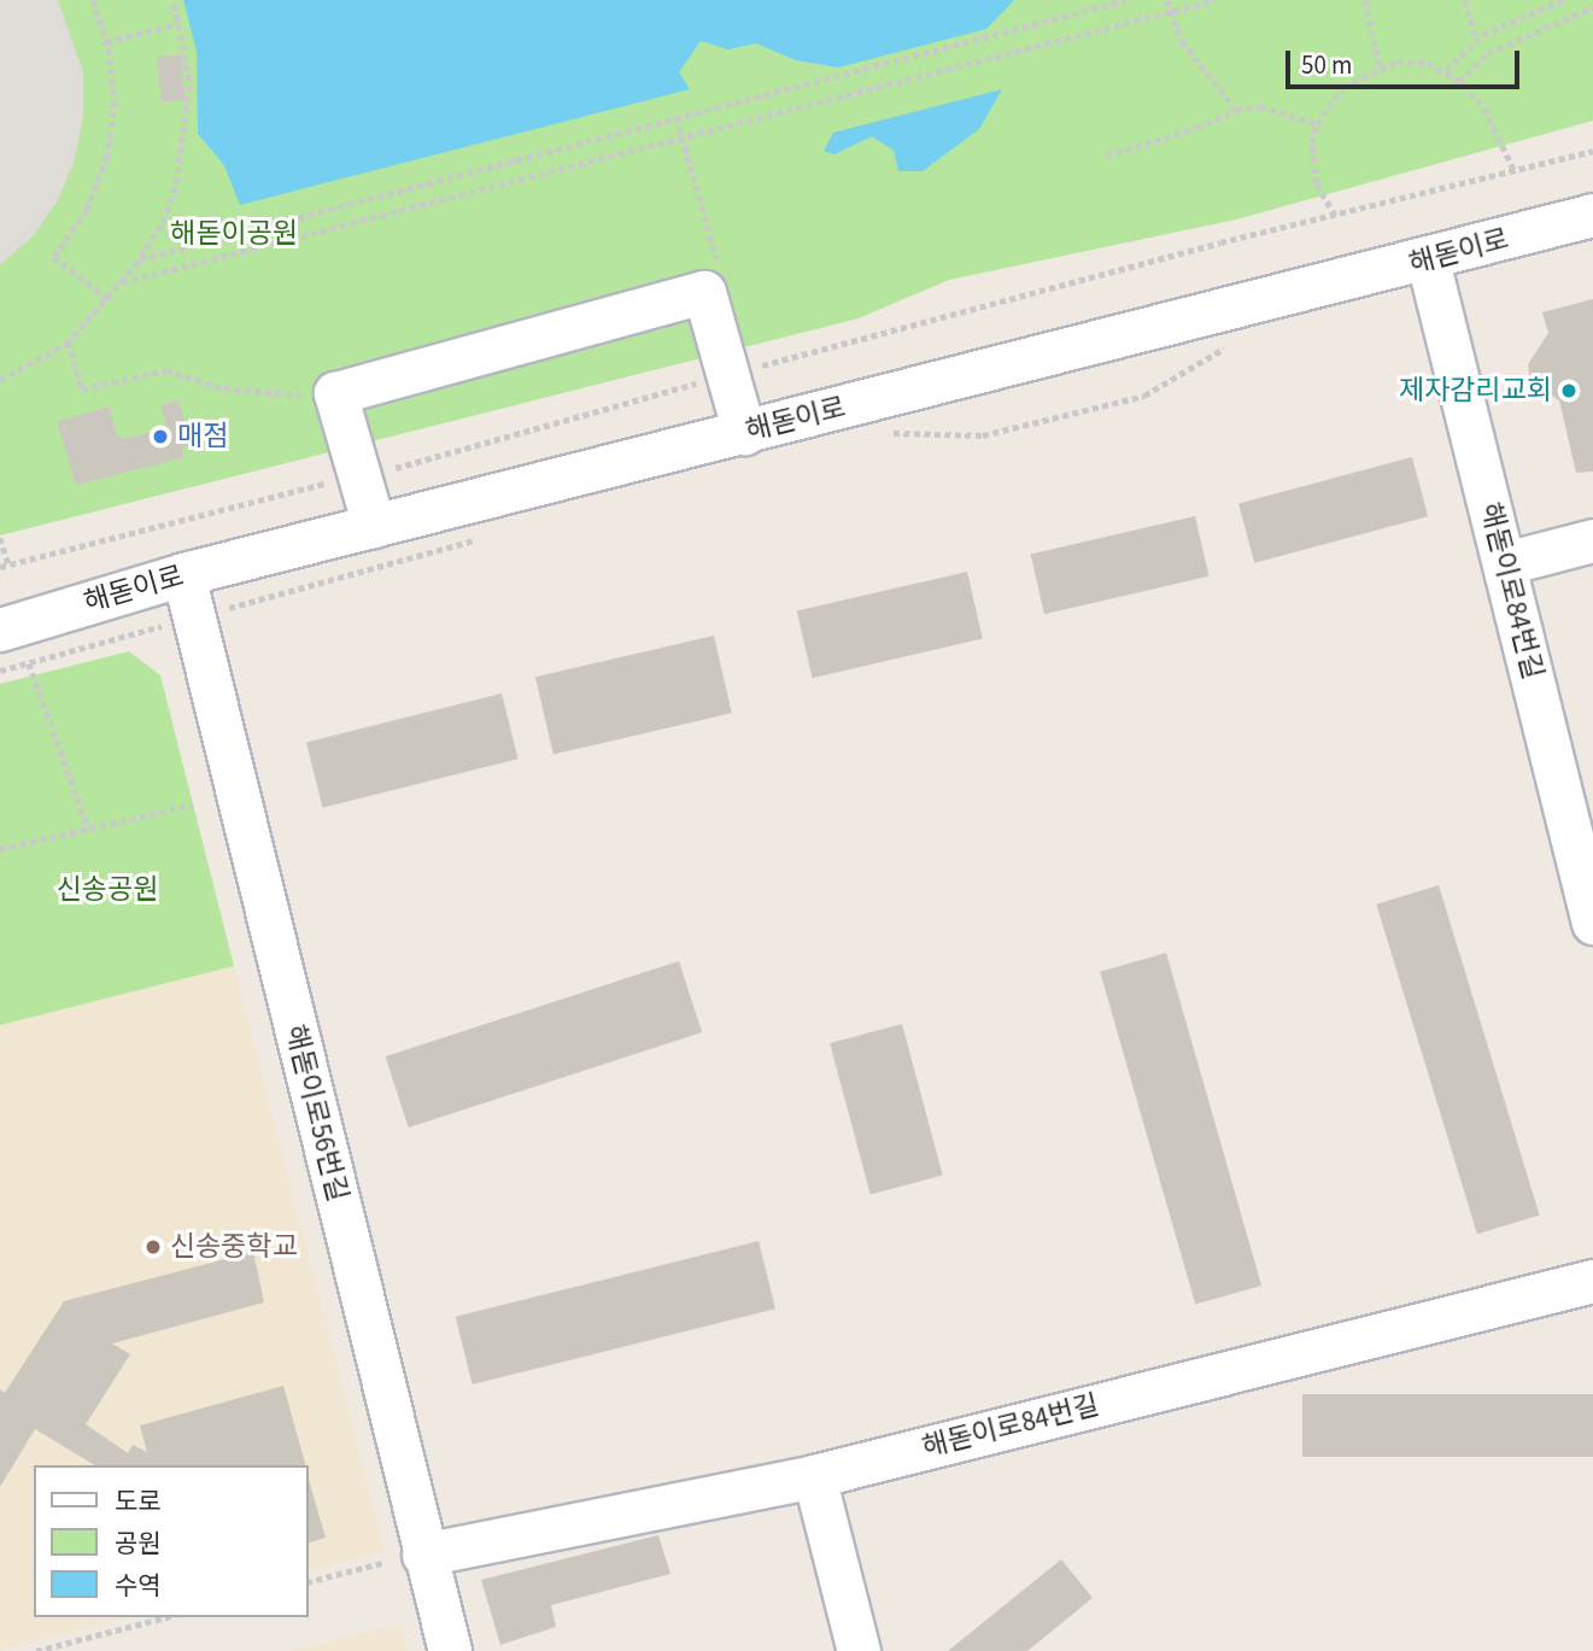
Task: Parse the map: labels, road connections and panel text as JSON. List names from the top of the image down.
{
  "streets": {
    "street": ["해돋이로", "해돋이로84번길", "해돋이로56번길"]
  },
  "crossings": [
    ["해돋이로", "해돋이로84번길"],
    ["해돋이로", "해돋이로56번길"],
    ["해돋이로84번길", "해돋이로56번길"]
  ],
  "parks": ["해돋이공원", "신송공원"],
  "places": ["제자감리교회", "매점", "신송중학교"],
  "legend": ["도로", "공원", "수역"],
  "scale_bar": "50 m"
}
